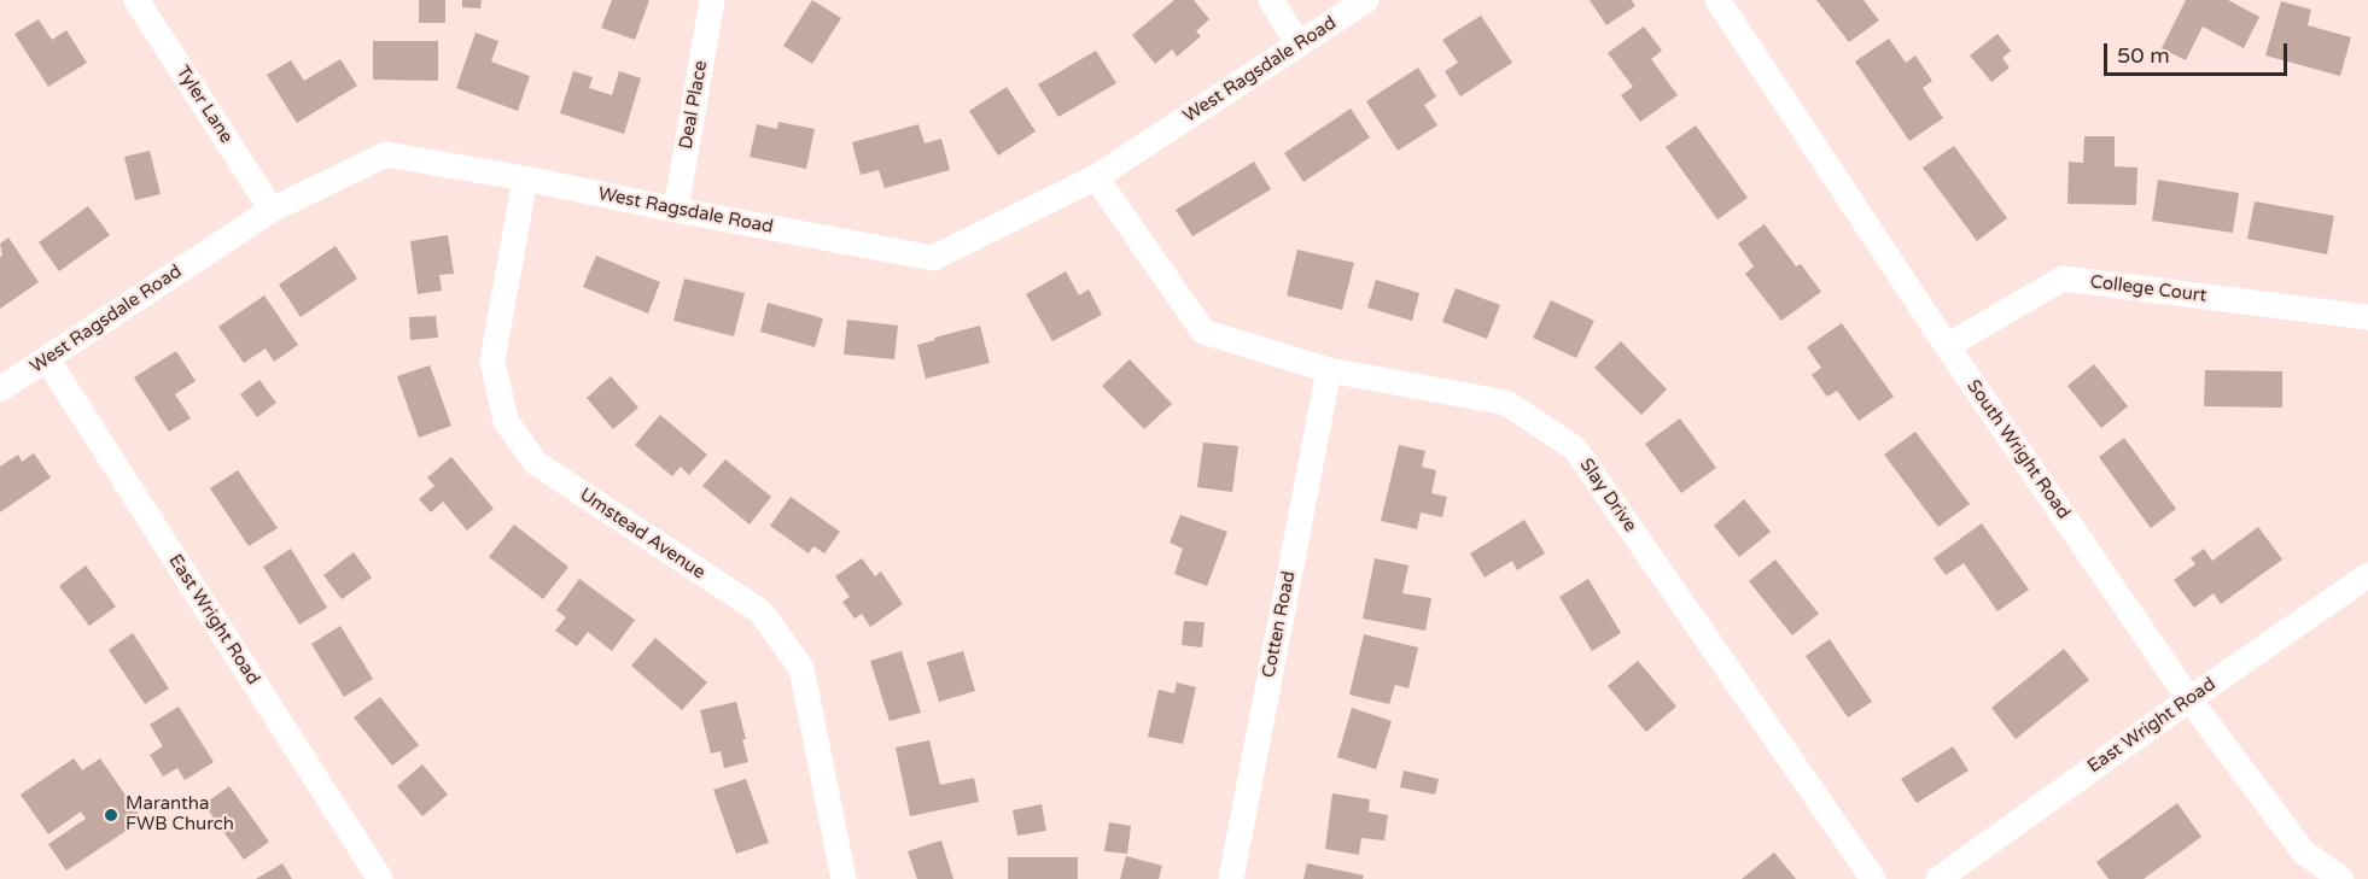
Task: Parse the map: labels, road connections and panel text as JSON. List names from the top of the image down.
{
  "streets": {
    "street": [
      "West Ragsdale Road",
      "Tyler Lane",
      "Deal Place",
      "College Court",
      "South Wright Road",
      "Slay Drive",
      "Umstead Avenue",
      "East Wright Road",
      "Cotten Road"
    ]
  },
  "crossings": [
    ["West Ragsdale Road", "Tyler Lane"],
    ["West Ragsdale Road", "Deal Place"],
    ["West Ragsdale Road", "Slay Drive"],
    ["West Ragsdale Road", "Umstead Avenue"],
    ["West Ragsdale Road", "East Wright Road"],
    ["College Court", "South Wright Road"],
    ["South Wright Road", "East Wright Road"],
    ["Slay Drive", "Cotten Road"]
  ],
  "places": ["Marantha FWB Church"],
  "scale_bar": "50 m"
}
